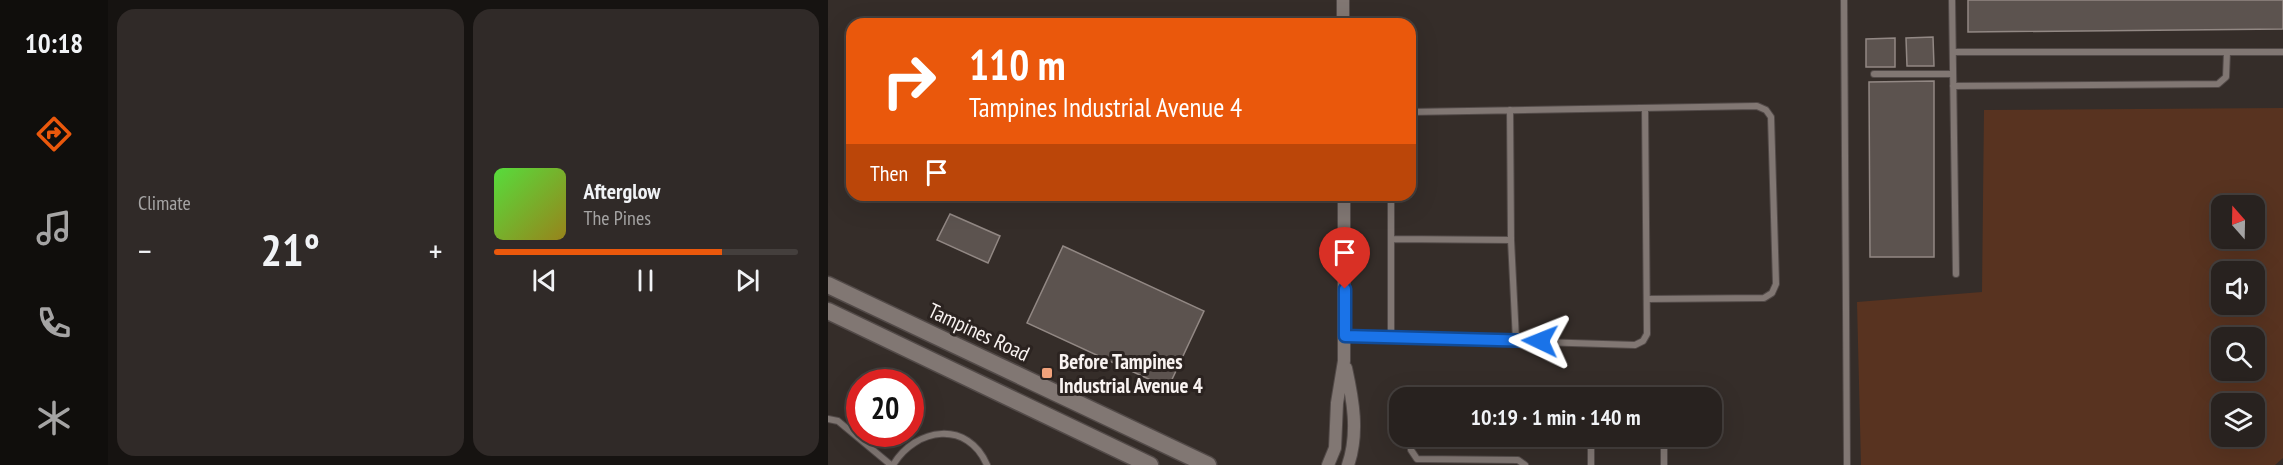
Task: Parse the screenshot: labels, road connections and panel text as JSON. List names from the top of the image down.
{
  "streets": {
    "main road": ["Tampines Road"]
  },
  "places": {
    "transit": ["Before Tampines Industrial Avenue 4"]
  },
  "north": "top",
  "page": {
    "tabs": "10:18",
    "tile": "Climate",
    "turn": ["110 m", "Tampines Industrial Avenue 4"],
    "then": "Then",
    "song": ["Afterglow", "The Pines"],
    "heat": ["−", "21°", "+"],
    "limit": "20",
    "trip": "10:19 · 1 min · 140 m"
  }
}
